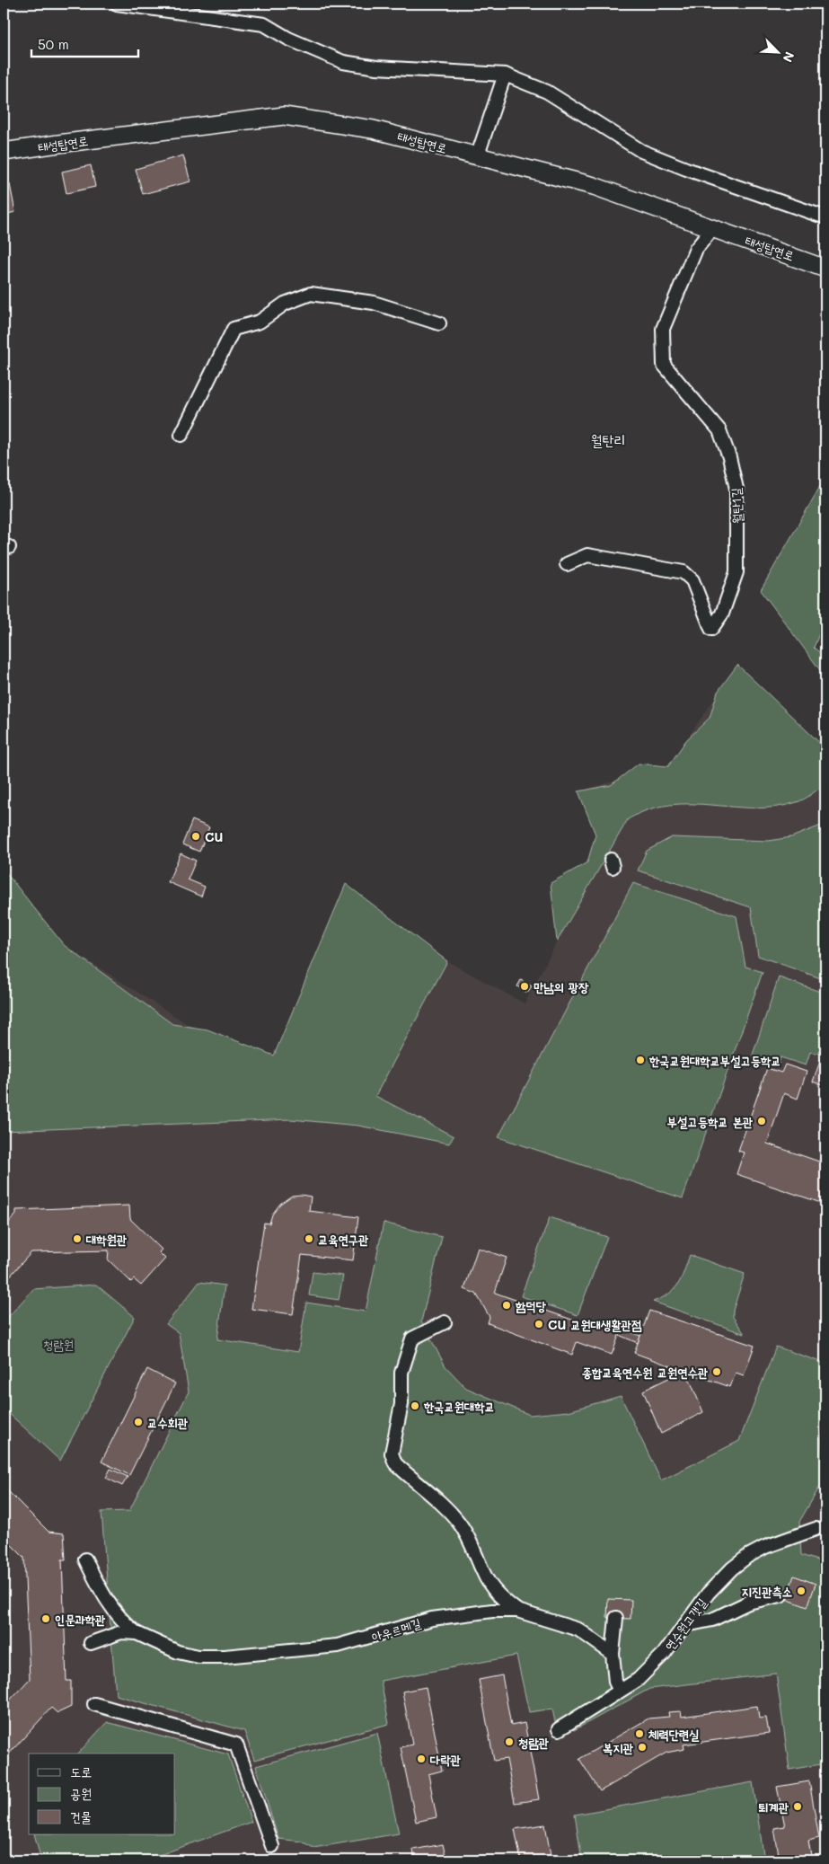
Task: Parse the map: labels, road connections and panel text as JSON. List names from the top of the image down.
{
  "streets": {
    "main road": ["태성탑연로"],
    "street": ["월탄1길", "연수원고갯길", "아우르메길"]
  },
  "crossings": [
    ["태성탑연로", "월탄1길"]
  ],
  "districts": ["월탄리"],
  "parks": ["청람원"],
  "places": [
    "CU",
    "만남의 광장",
    "한국교원대학교부설고등학교",
    "부설고등학교 본관",
    "대학원관",
    "교육연구관",
    "함덕당",
    "CU 교원대생활관점",
    "종합교육연수원 교원연수관",
    "한국교원대학교",
    "교수회관",
    "지진관측소",
    "인문과학관",
    "체력단련실",
    "청람관",
    "복지관",
    "다락관",
    "퇴계관"
  ],
  "legend": ["도로", "공원", "건물"],
  "scale_bar": "50 m",
  "north": "bottom right"
}
